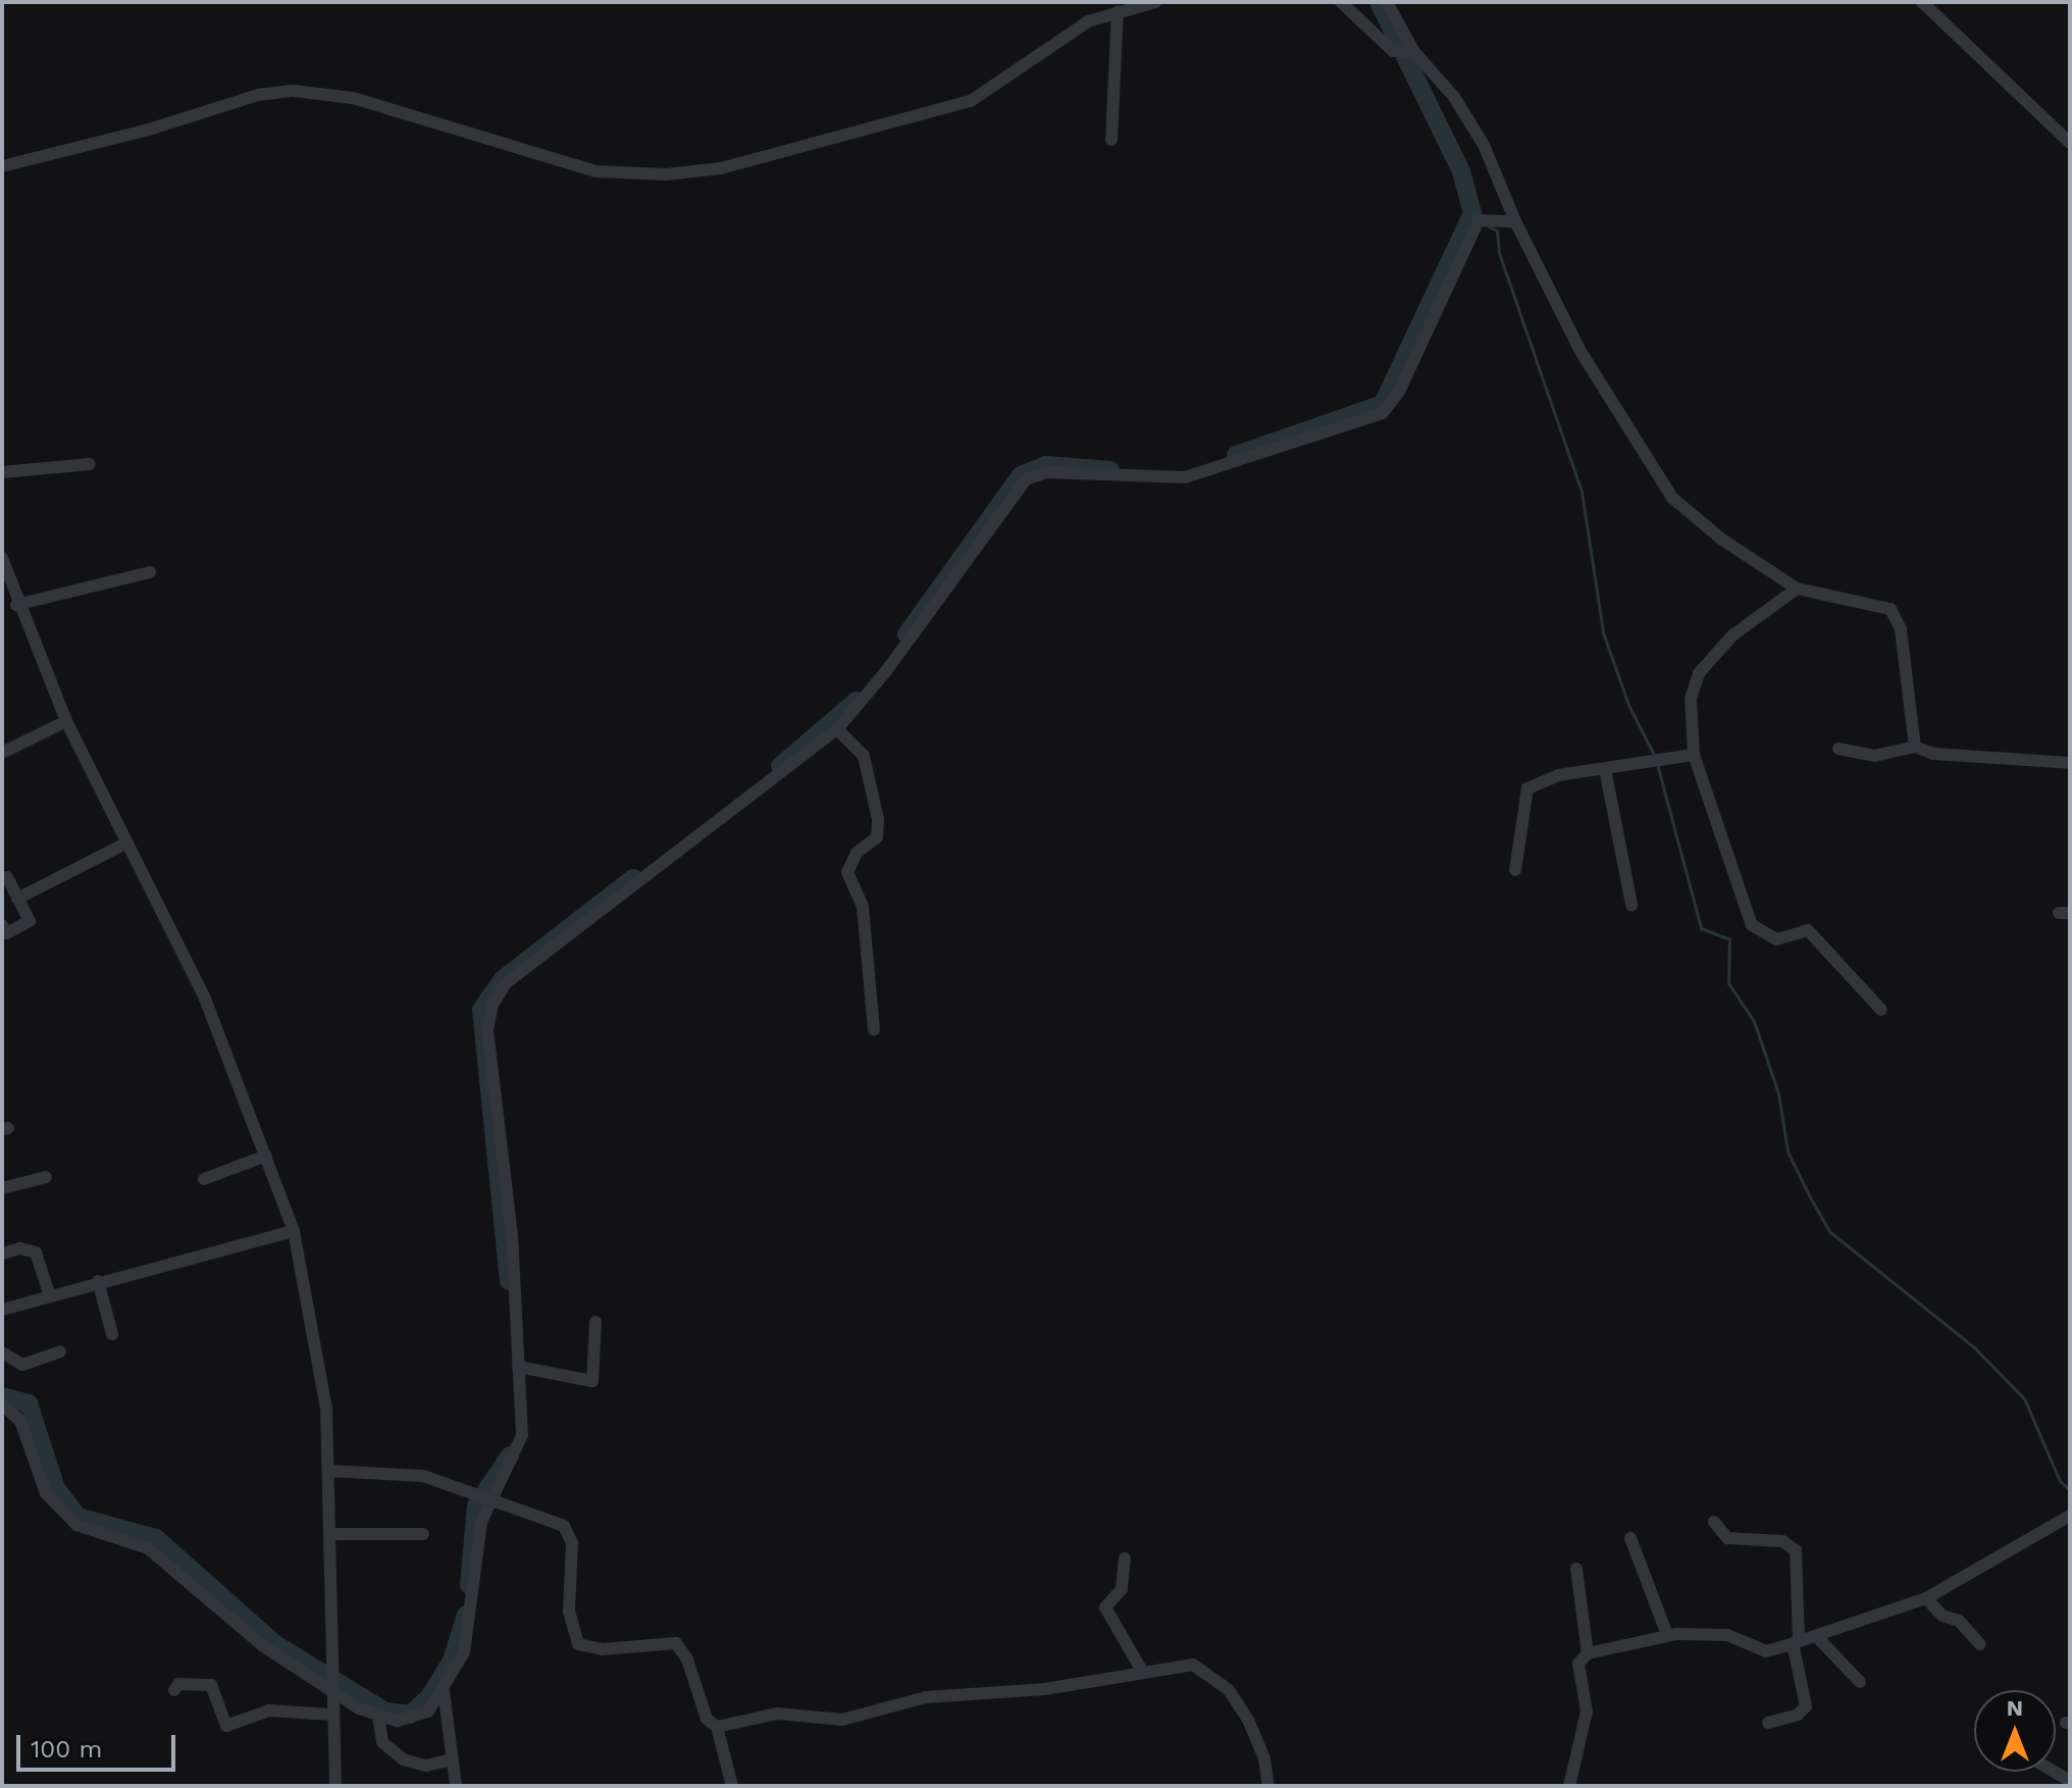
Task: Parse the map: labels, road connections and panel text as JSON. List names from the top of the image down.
{
  "scale_bar": "100 m",
  "north": "top"
}
